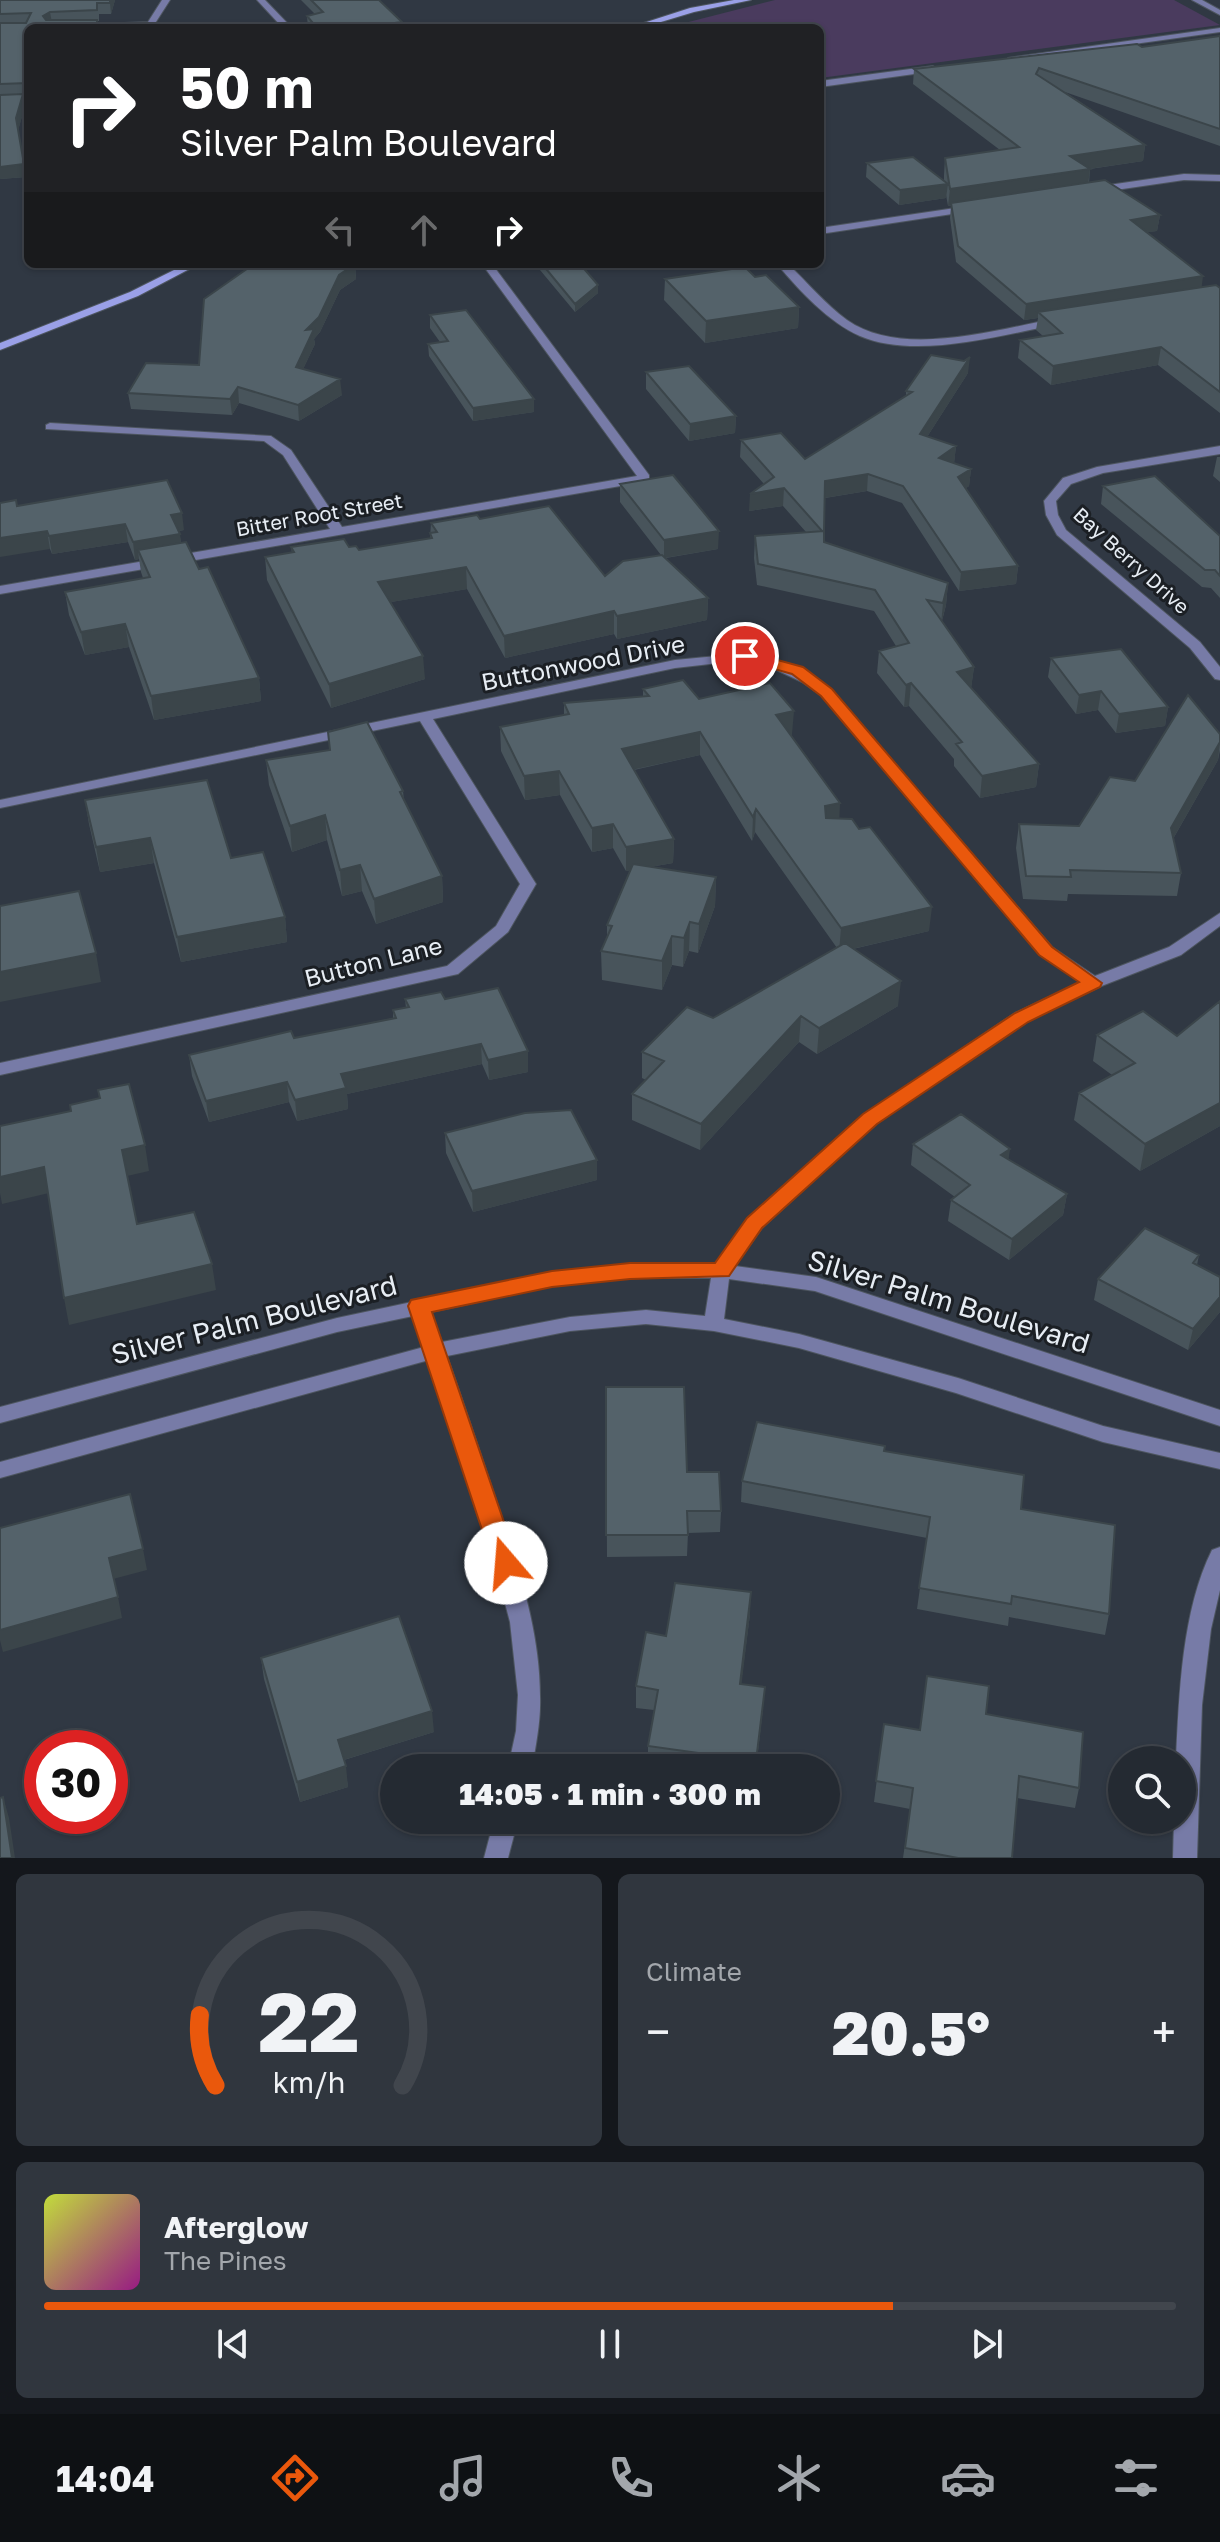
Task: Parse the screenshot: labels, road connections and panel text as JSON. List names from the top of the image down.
{
  "streets": {
    "street": [
      "Bitter Root Street",
      "Bay Berry Drive",
      "Buttonwood Drive",
      "Button Lane",
      "Silver Palm Boulevard"
    ]
  },
  "crossings": [
    ["Buttonwood Drive", "Button Lane"]
  ],
  "page": {
    "turn": ["50 m", "Silver Palm Boulevard"],
    "limit": "30",
    "trip": "14:05 · 1 min · 300 m",
    "tile": "Climate",
    "heat": ["−", "20.5°", "+"],
    "song": ["Afterglow", "The Pines"],
    "tabs": "14:04",
    "gauge": ["22", "km/h"]
  }
}
